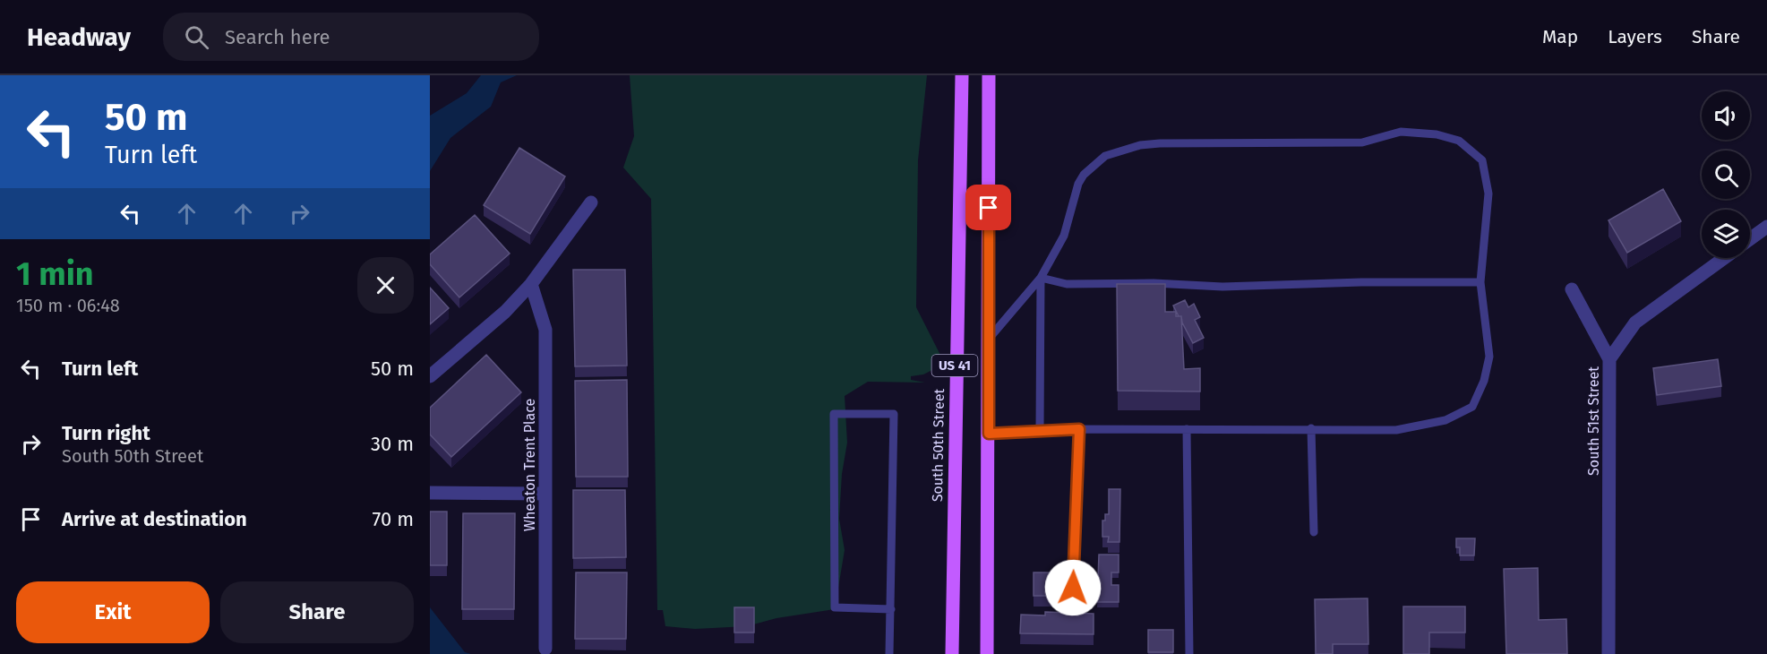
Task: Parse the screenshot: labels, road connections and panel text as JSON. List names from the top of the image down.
{
  "streets": {
    "main road": ["US 41", "South 50th Street"],
    "street": ["South 51st Street", "Wheaton Trent Place"]
  },
  "page": {
    "header": "Headway",
    "search": "Search here",
    "nav": ["Map", "Layers", "Share"],
    "turn": ["50 m", "Turn left"],
    "heading": ["1 min", "150 m · 06:48"],
    "list": [
      {
        "name": "Turn left",
        "value": "50 m"
      },
      {
        "name": "Turn right",
        "note": "South 50th Street",
        "value": "30 m"
      },
      {
        "name": "Arrive at destination",
        "value": "70 m"
      }
    ],
    "buttons": ["Exit", "Share"]
  }
}
